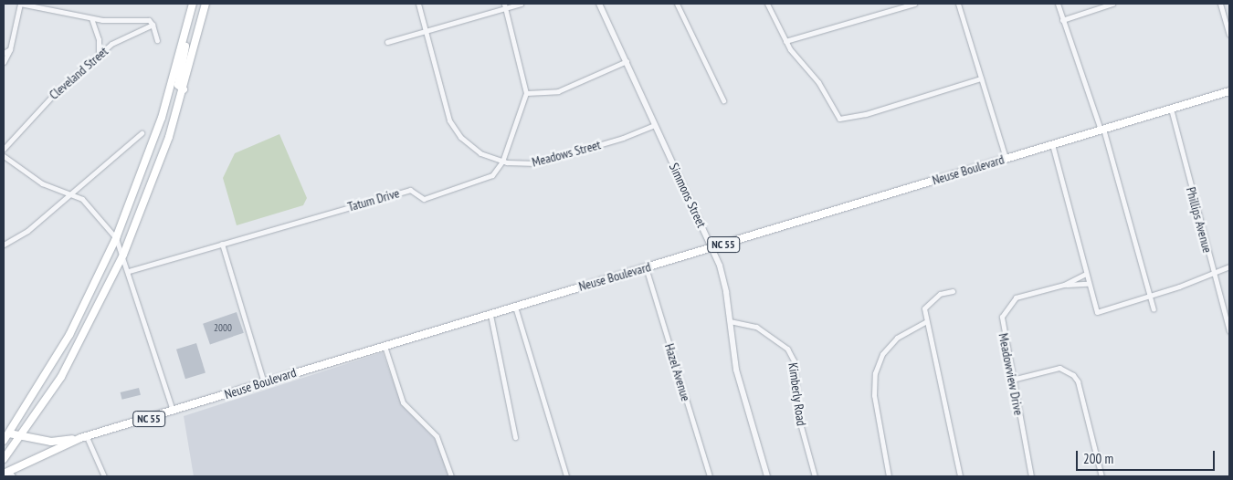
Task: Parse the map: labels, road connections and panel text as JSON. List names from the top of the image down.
{
  "streets": {
    "main road": ["Neuse Boulevard", "NC 55"],
    "street": [
      "Cleveland Street",
      "Meadows Street",
      "Simmons Street",
      "Tatum Drive",
      "Phillips Avenue",
      "Hazel Avenue",
      "Meadowview Drive",
      "Kimberly Road"
    ]
  },
  "crossings": [
    ["Meadows Street", "Simmons Street"],
    ["Meadows Street", "Tatum Drive"],
    ["Neuse Boulevard", "Simmons Street"],
    ["Neuse Boulevard", "Phillips Avenue"],
    ["Neuse Boulevard", "NC 55"],
    ["Neuse Boulevard", "Hazel Avenue"],
    ["Simmons Street", "Kimberly Road"]
  ],
  "house_numbers": ["2000"],
  "scale_bar": "200 m"
}
